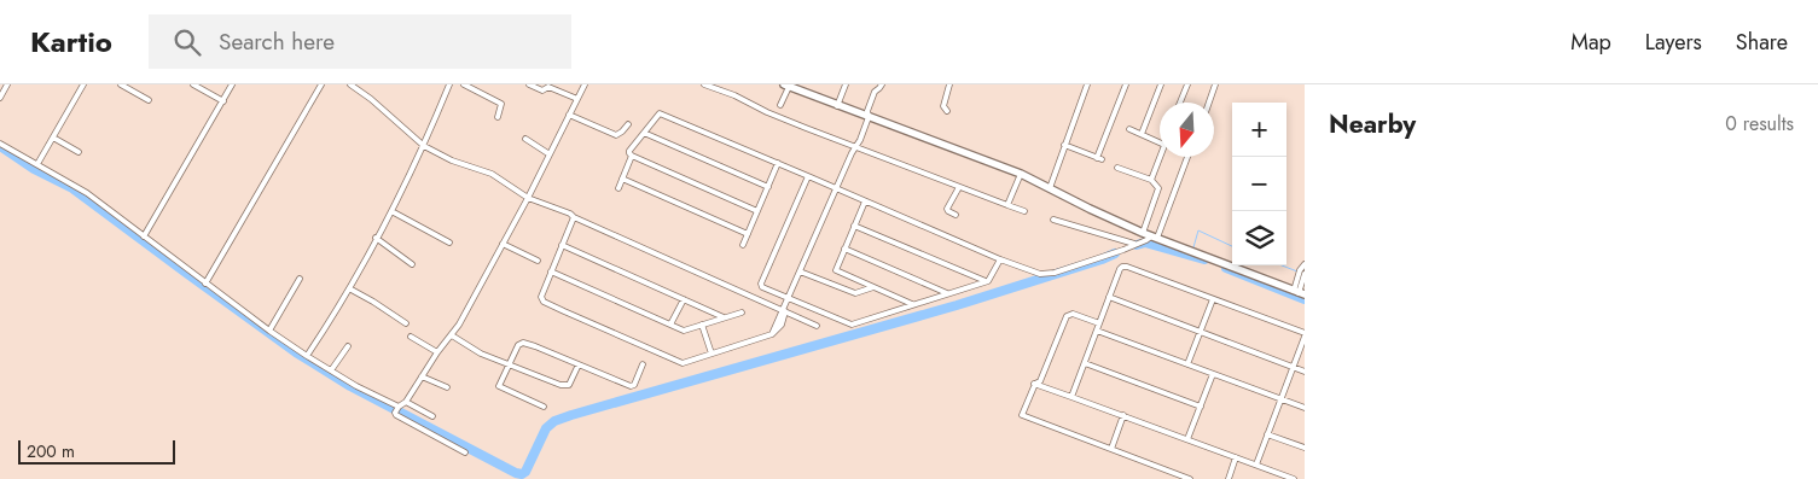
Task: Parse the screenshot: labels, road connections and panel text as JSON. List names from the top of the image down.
{
  "scale_bar": "200 m",
  "north": "bottom",
  "page": {
    "header": "Kartio",
    "search": "Search here",
    "nav": ["Map", "Layers", "Share"],
    "heading": ["Nearby", "0 results"],
    "map_buttons": ["+", "−"],
    "scale": "200 m"
  }
}
